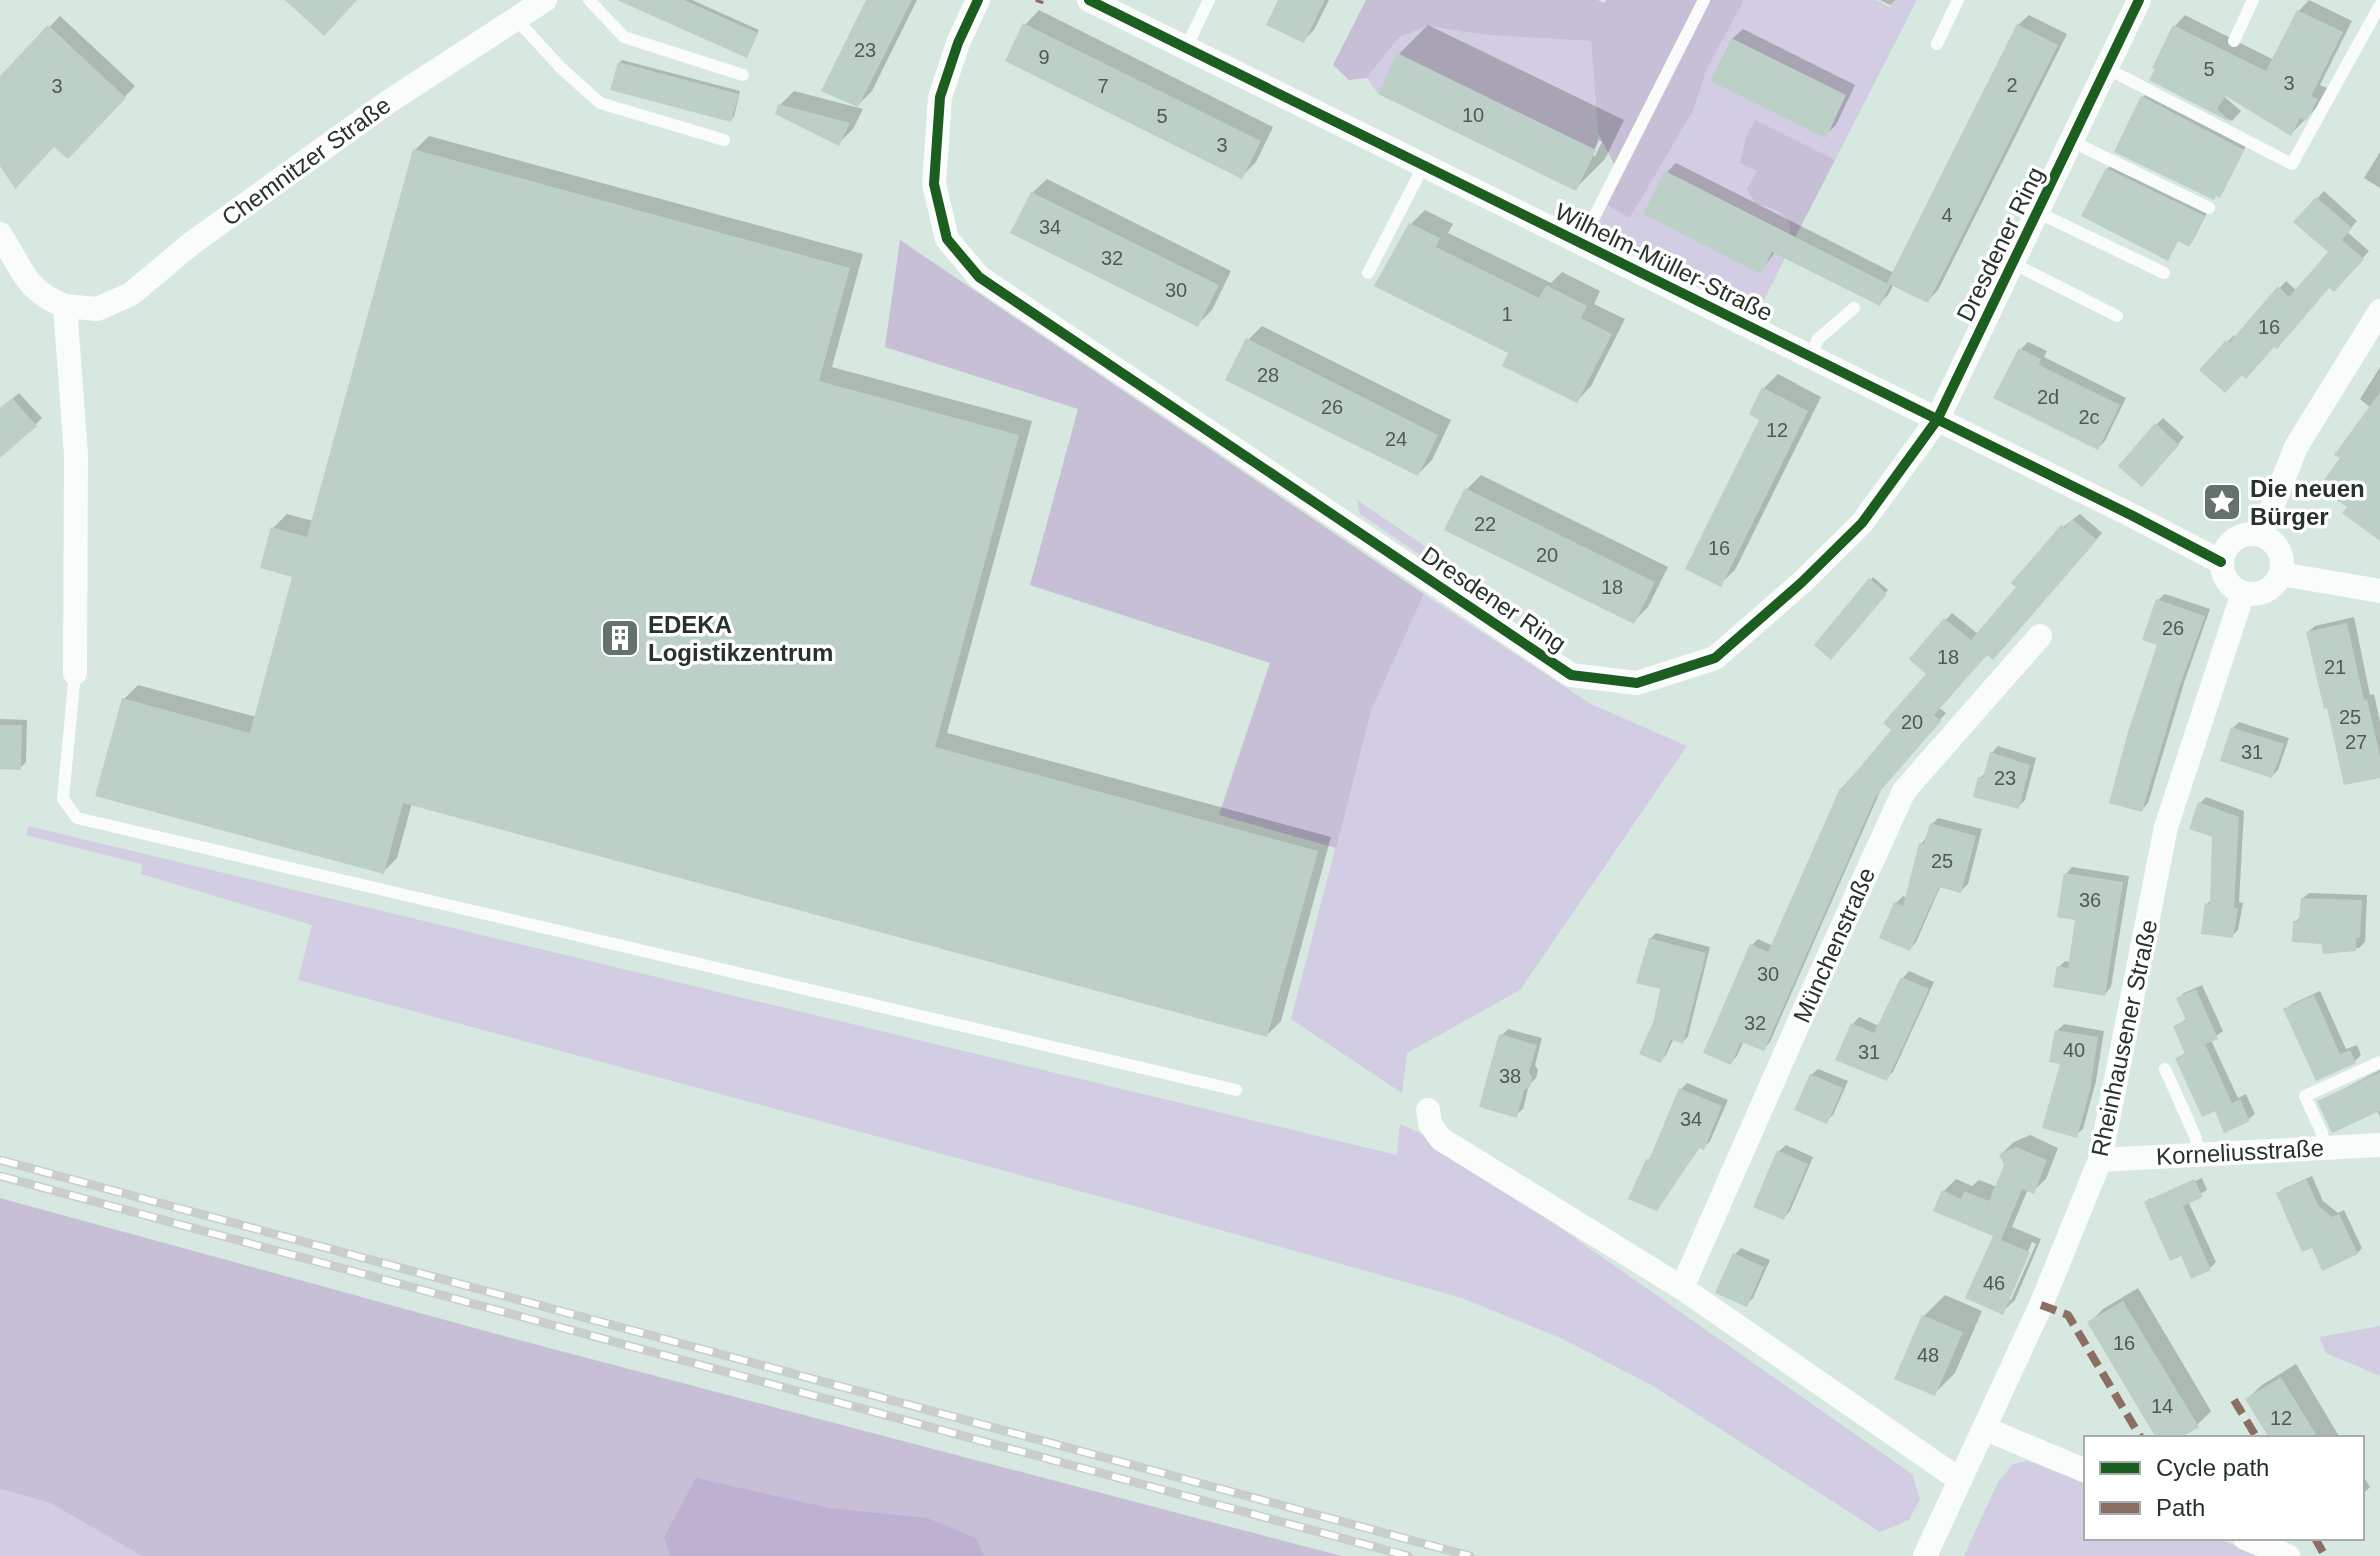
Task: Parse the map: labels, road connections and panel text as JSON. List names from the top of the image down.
{
  "streets": {
    "street": [
      "Chemnitzer Straße",
      "Dresdener Ring",
      "Wilhelm-Müller-Straße",
      "Münchenstraße",
      "Rheinhausener Straße",
      "Korneliusstraße"
    ]
  },
  "crossings": [
    ["Dresdener Ring", "Wilhelm-Müller-Straße"],
    ["Wilhelm-Müller-Straße", "Rheinhausener Straße"],
    ["Rheinhausener Straße", "Korneliusstraße"]
  ],
  "places": {
    "place": ["Die neuen Bürger"],
    "building": ["EDEKA Logistikzentrum"]
  },
  "house_numbers": [
    "23",
    "9",
    "5",
    "3",
    "2",
    "3",
    "7",
    "10",
    "5",
    "3",
    "4",
    "34",
    "32",
    "30",
    "1",
    "16",
    "28",
    "2d",
    "26",
    "2c",
    "12",
    "24",
    "22",
    "16",
    "20",
    "18",
    "26",
    "18",
    "21",
    "25",
    "20",
    "27",
    "31",
    "23",
    "25",
    "36",
    "30",
    "32",
    "40",
    "31",
    "38",
    "34",
    "46",
    "16",
    "48",
    "14",
    "12"
  ],
  "legend": ["Cycle path", "Path"]
}
